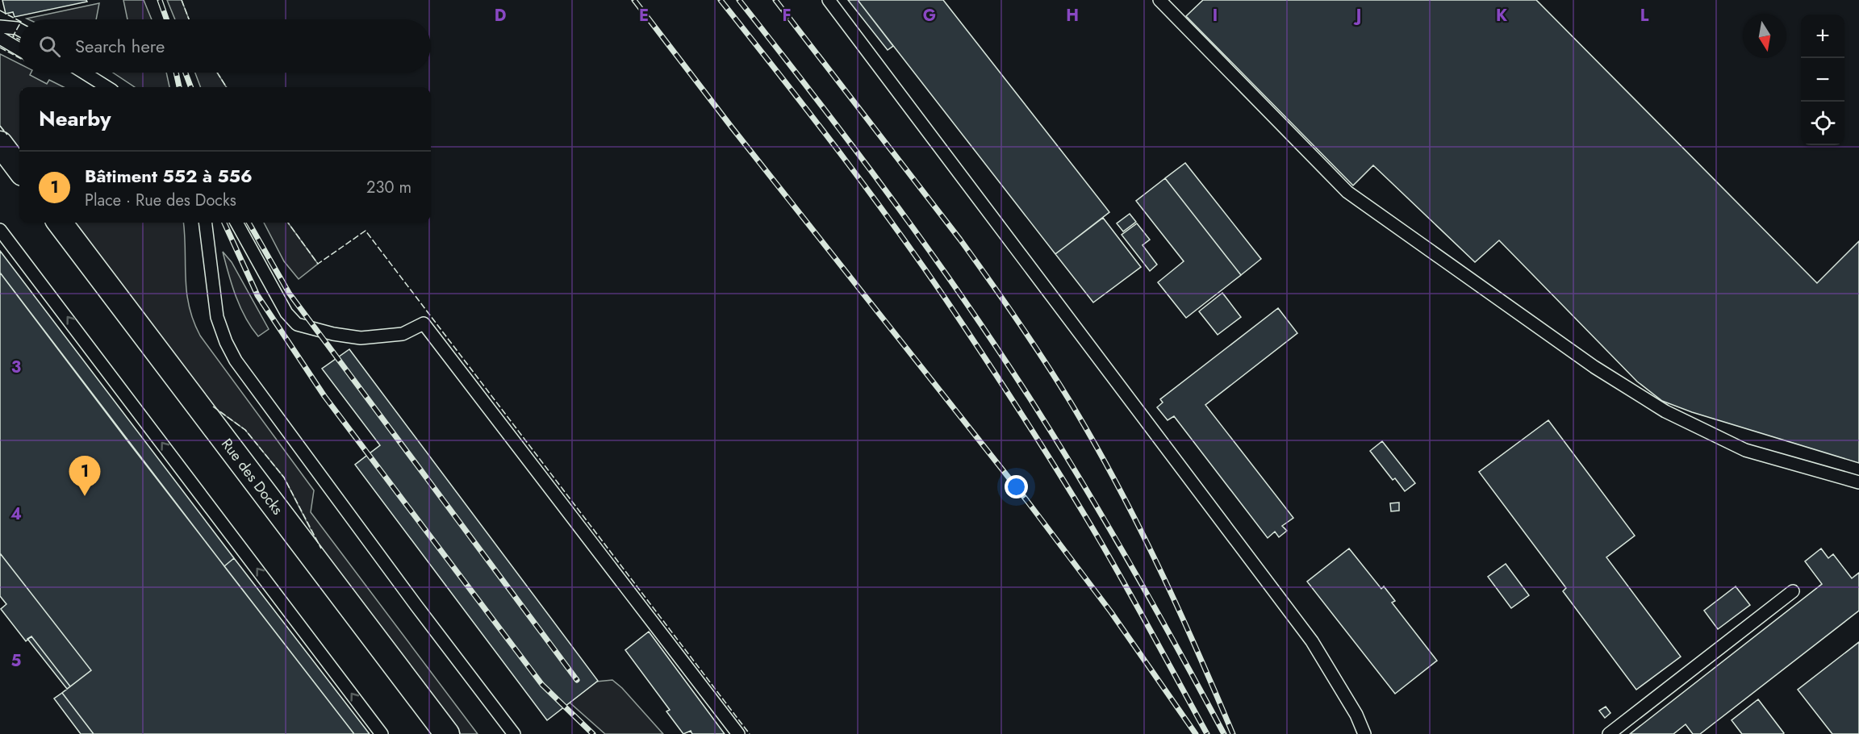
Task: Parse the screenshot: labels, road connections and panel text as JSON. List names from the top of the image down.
{
  "streets": {
    "street": ["Rue des Docks"]
  },
  "north": "bottom",
  "page": {
    "map_buttons": ["+", "−"],
    "search": "Search here",
    "heading": "Nearby",
    "list": [
      {
        "mark": "1",
        "name": "Bâtiment 552 à 556",
        "note": "Place · Rue des Docks",
        "value": "230 m"
      }
    ],
    "pins": "1"
  },
  "grid": {
    "columns": [
      "D",
      "E",
      "F",
      "G",
      "H",
      "I",
      "J",
      "K",
      "L"
    ],
    "rows": ["3", "4", "5"]
  }
}
